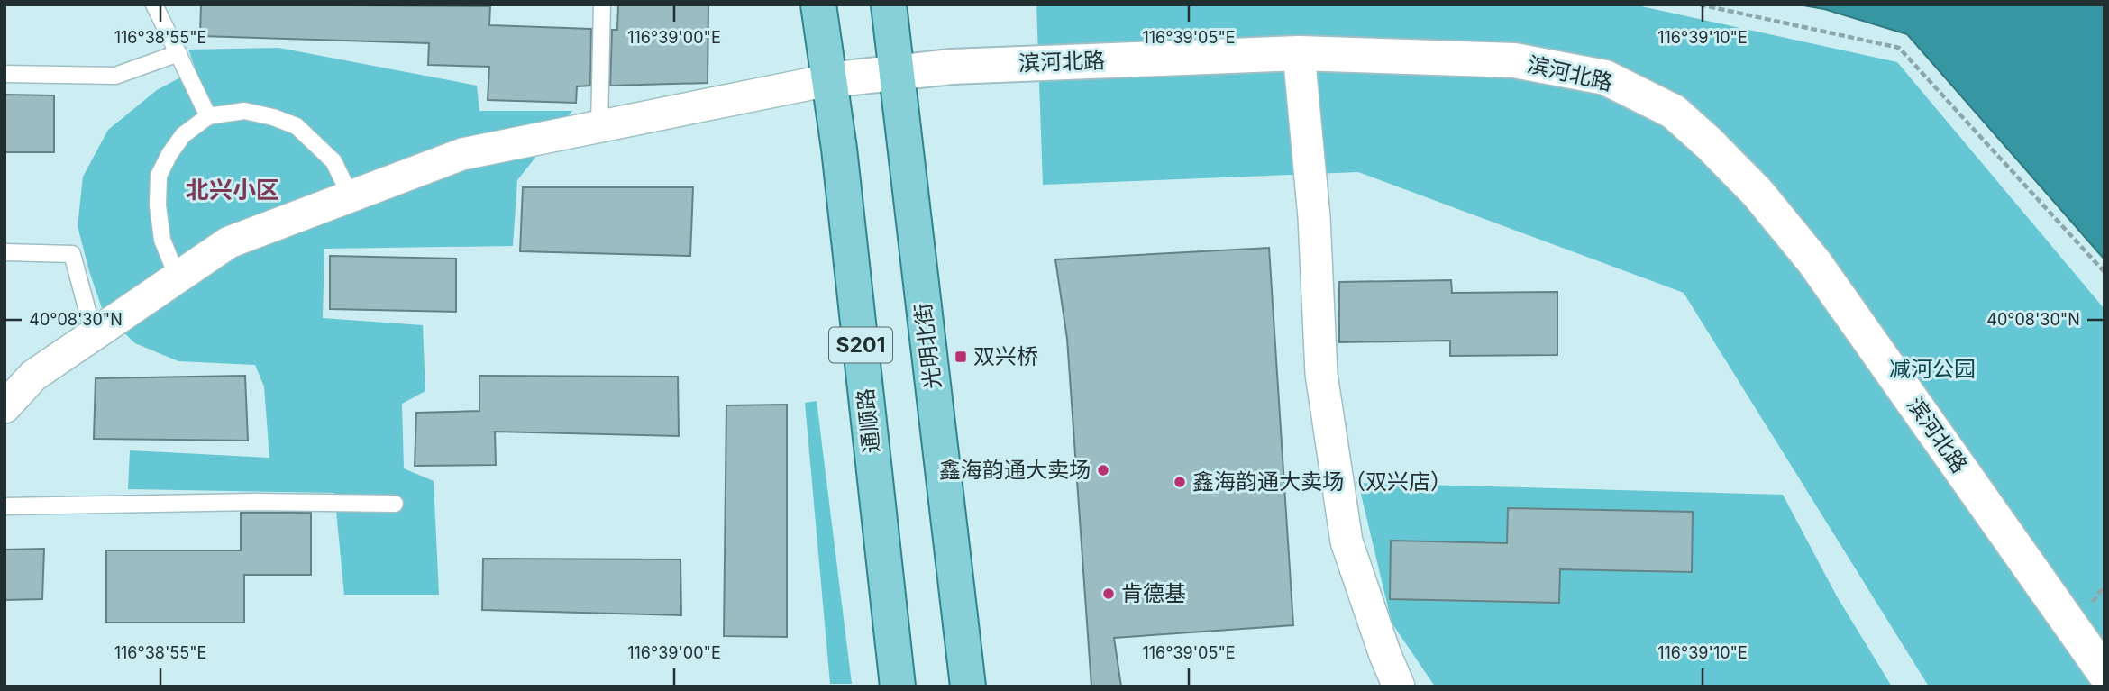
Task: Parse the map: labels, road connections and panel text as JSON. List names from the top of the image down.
{
  "streets": {
    "main road": ["S201", "光明北街", "通顺路"],
    "street": ["滨河北路"]
  },
  "crossings": [
    ["滨河北路", "光明北街"],
    ["滨河北路", "通顺路"]
  ],
  "districts": ["北兴小区"],
  "parks": ["减河公园"],
  "places": {
    "transit": ["双兴桥"],
    "other": ["鑫海韵通大卖场", "鑫海韵通大卖场（双兴店）", "肯德基"]
  },
  "coordinates": [
    "116°38'55\"E",
    "116°39'00\"E",
    "116°39'05\"E",
    "116°39'10\"E",
    "40°08'30\"N"
  ]
}
